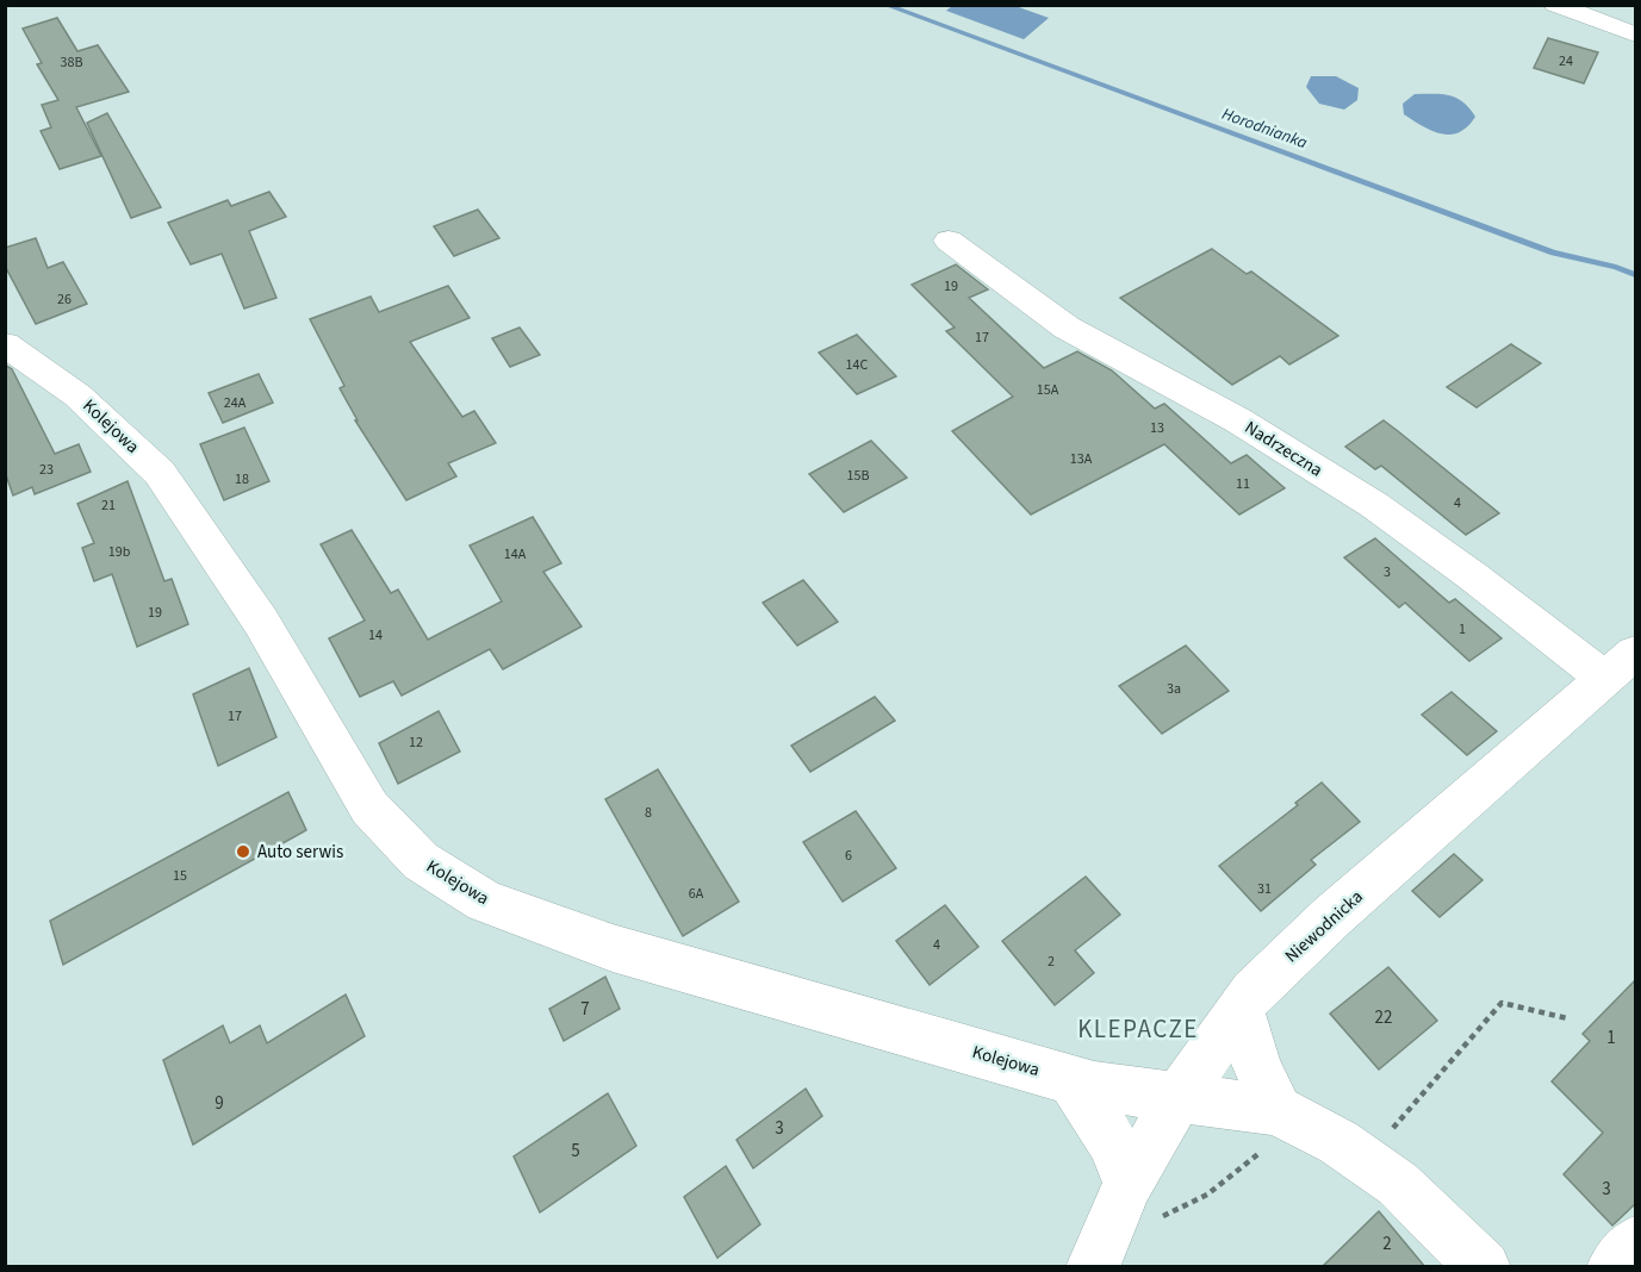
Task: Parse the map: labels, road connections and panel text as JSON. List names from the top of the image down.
{
  "streets": {
    "street": ["Kolejowa", "Nadrzeczna", "Niewodnicka"]
  },
  "crossings": [
    ["Kolejowa", "Niewodnicka"],
    ["Nadrzeczna", "Niewodnicka"]
  ],
  "districts": ["KLEPACZE"],
  "water": ["Horodnianka"],
  "places": ["Auto serwis"],
  "house_numbers": [
    "24",
    "38B",
    "19",
    "26",
    "17",
    "14C",
    "15A",
    "24A",
    "13",
    "13A",
    "23",
    "15B",
    "18",
    "11",
    "4",
    "21",
    "19b",
    "14A",
    "3",
    "19",
    "1",
    "14",
    "3a",
    "17",
    "12",
    "8",
    "6",
    "15",
    "31",
    "6A",
    "4",
    "2",
    "7",
    "22",
    "1",
    "9",
    "3",
    "5",
    "3",
    "2"
  ]
}
